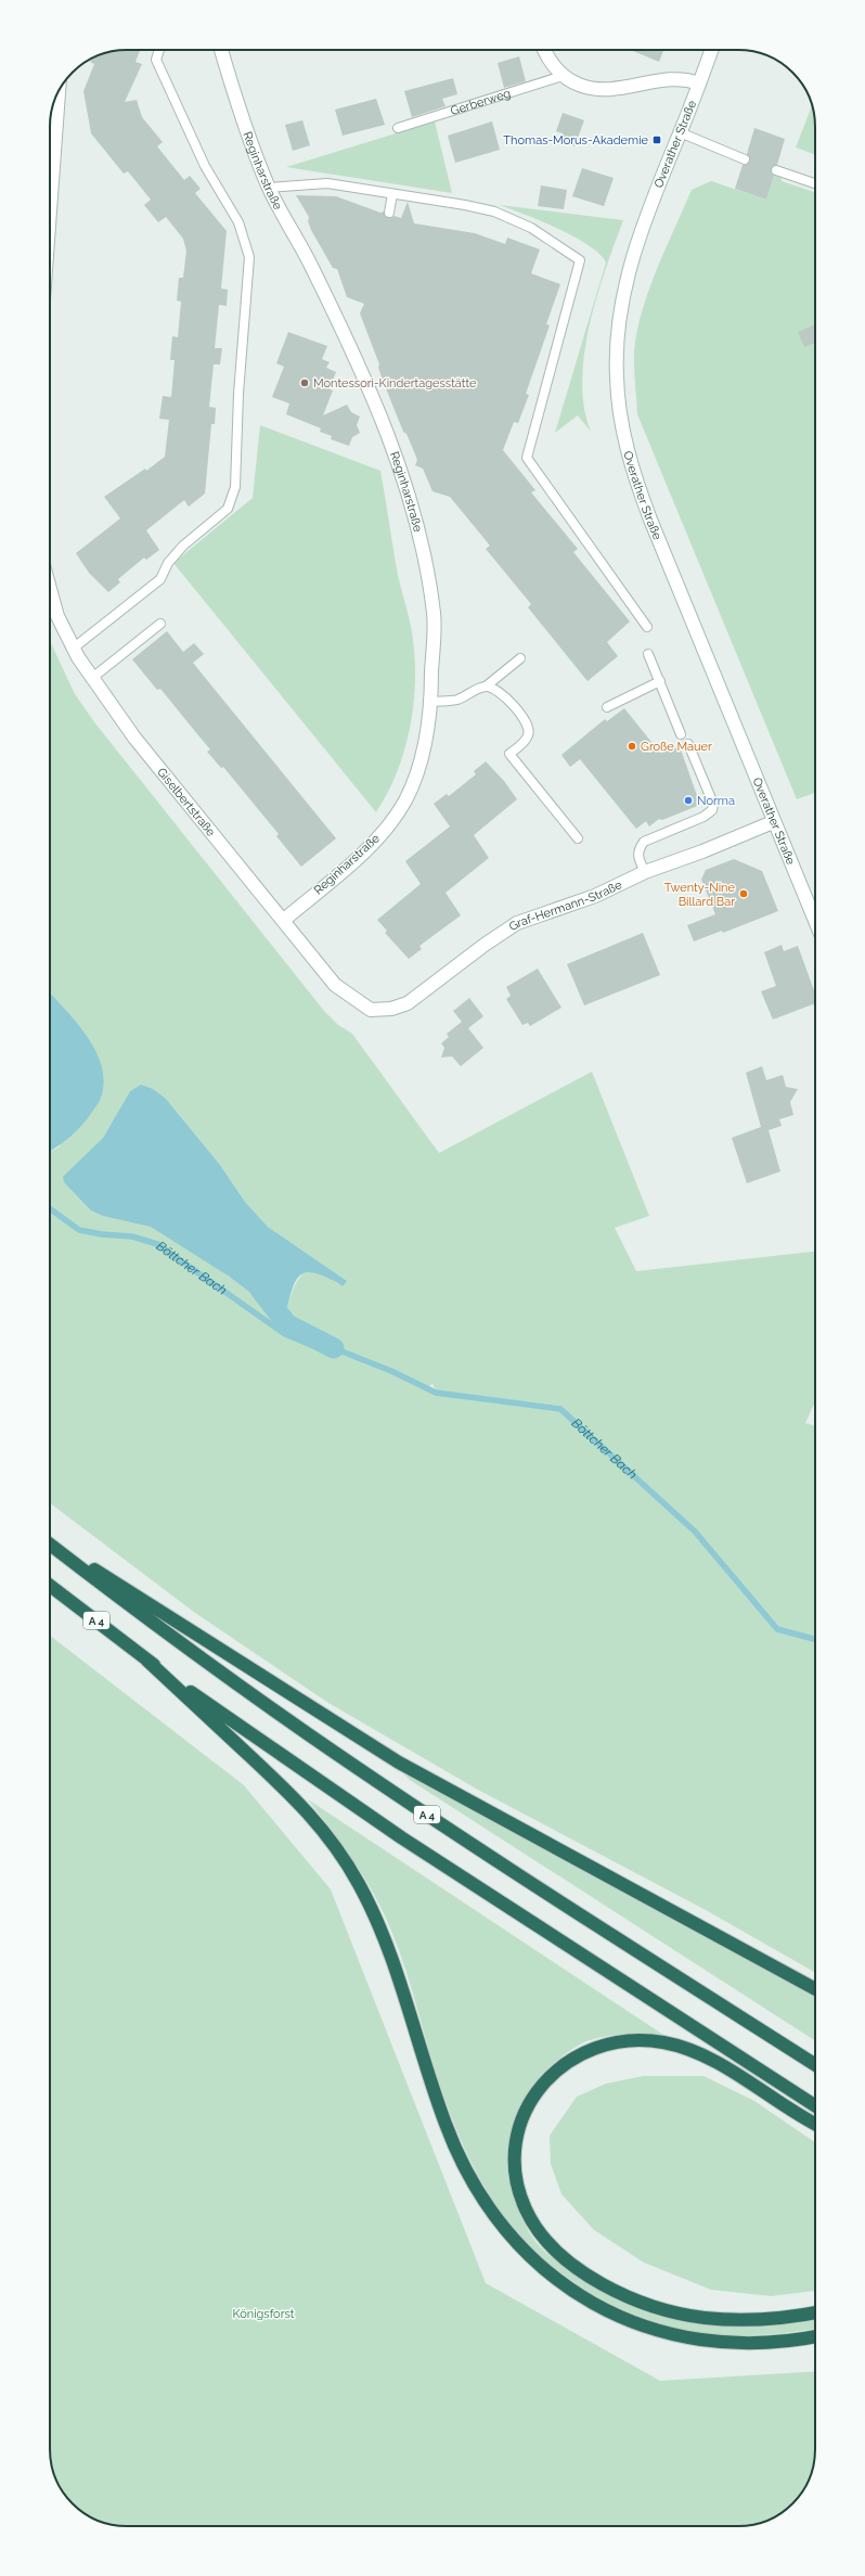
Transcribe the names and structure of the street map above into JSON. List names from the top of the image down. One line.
{"streets":{"highway":["A 4"],"street":["Overather Straße","Reginharstraße","Giselbertstraße","Graf-Hermann-Straße"],"lane":["Gerberweg"]},"crossings":[["Overather Straße","Graf-Hermann-Straße"],["Reginharstraße","Giselbertstraße"],["Giselbertstraße","Graf-Hermann-Straße"]],"water":["Böttcher Bach"],"parks":["Königsforst"],"places":{"transit":["Thomas-Morus-Akademie"],"other":["Montessori-Kindertagesstätte","Große Mauer","Norma","Twenty-Nine Billard Bar"]}}
